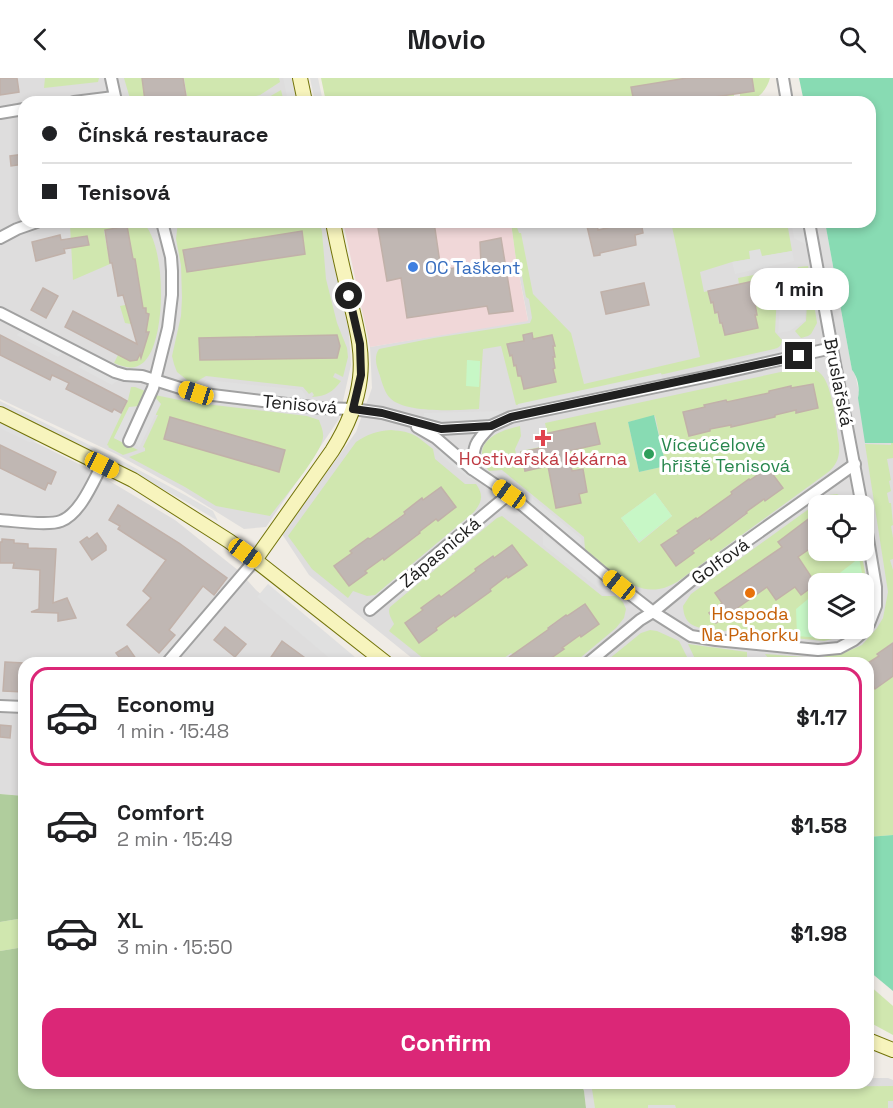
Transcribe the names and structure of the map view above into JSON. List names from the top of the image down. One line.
{"streets":{"street":["Bruslařská","Tenisová","Zápasnická","Golfová"]},"crossings":[["Bruslařská","Tenisová"],["Bruslařská","Golfová"]],"places":{"other":["OC Taškent","Víceúčelové hřiště Tenisová","Hospoda Na Pahorku"],"health":["Hostivařská lékárna"]},"page":{"header":"Movio","banner":["Čínská restaurace","Tenisová"],"bubble":"1 min","list":[{"name":"Economy","note":"1 min · 15:48","value":"$1.17"},{"name":"Comfort","note":"2 min · 15:49","value":"$1.58"},{"name":"XL","note":"3 min · 15:50","value":"$1.98"}],"buttons":"Confirm"}}
